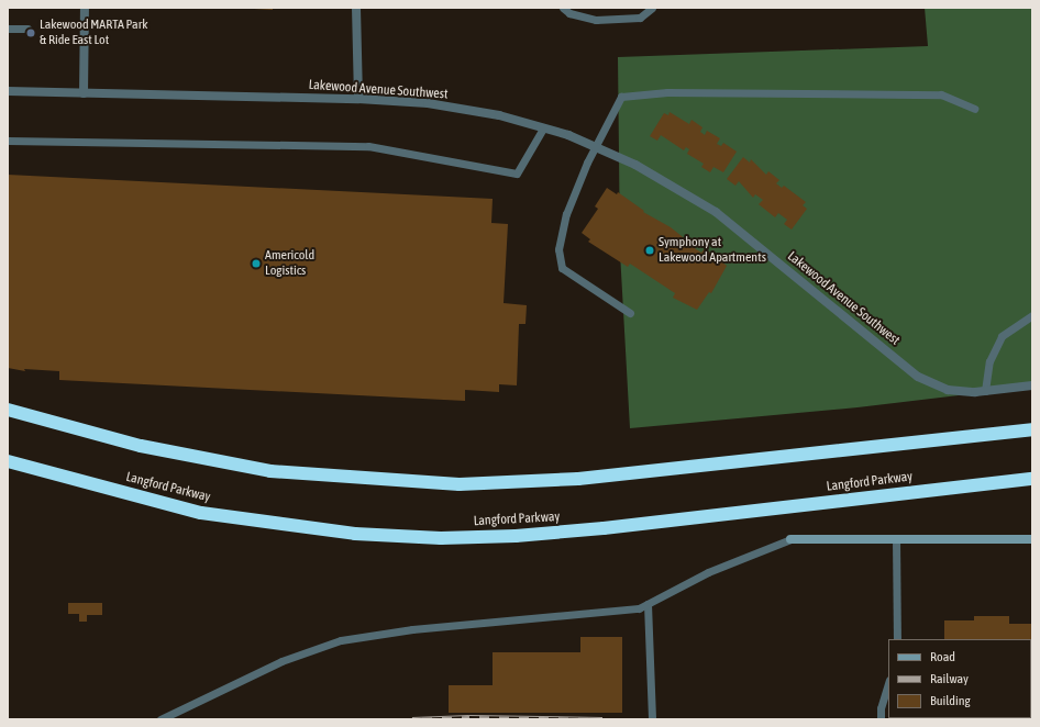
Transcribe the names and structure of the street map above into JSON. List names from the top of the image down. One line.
{"streets":{"highway":["Langford Parkway"],"street":["Lakewood Avenue Southwest"]},"places":["Lakewood MARTA Park & Ride East Lot","Symphony at Lakewood Apartments","Americold Logistics"],"legend":["Road","Railway","Building"]}
